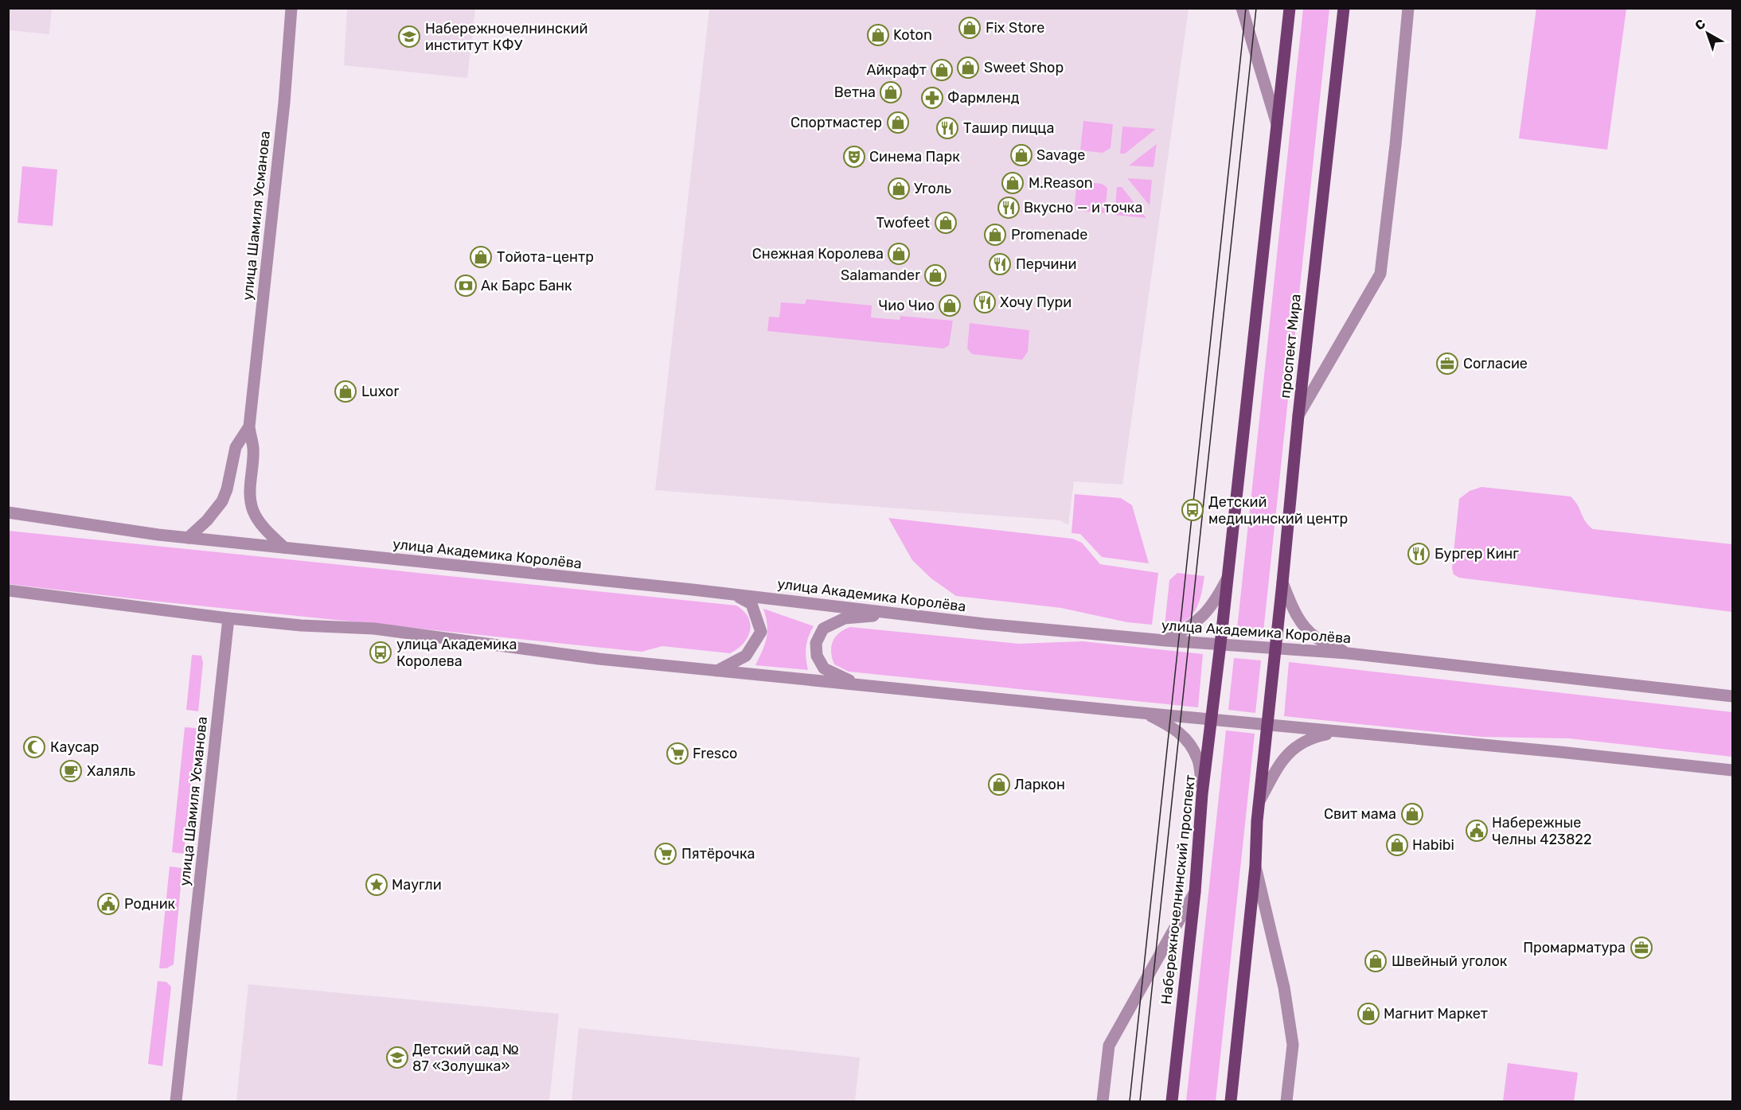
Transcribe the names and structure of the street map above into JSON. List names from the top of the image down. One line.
{"streets":{"main road":["проспект Мира","Набережночелнинский проспект"],"street":["улица Шамиля Усманова","улица Академика Королёва"]},"crossings":[["улица Шамиля Усманова","улица Академика Королёва"],["проспект Мира","улица Академика Королёва"],["улица Академика Королёва","Набережночелнинский проспект"]],"places":{"shop":["Fix Store","Koton","Sweet Shop","Айкрафт","Ветна","Спортмастер","Savage","M.Reason","Уголь","Twofeet","Promenade","Снежная Королева","Тойота-центр","Salamander","Чио Чио","Luxor","Ларкон","Свит мама","Habibi","Швейный уголок","Магнит Маркет"],"school or university":["Набережночелнинский институт КФУ","Детский сад № 87 «Золушка»"],"pharmacy":["Фармленд"],"restaurant":["Ташир пицца","Вкусно — и точка","Перчини","Хочу Пури","Бургер Кинг"],"theatre":["Синема Парк"],"bank":["Ак Барс Банк"],"office":["Согласие","Промарматура"],"bus stop":["Детский медицинский центр","улица Академика Королева"],"mosque":["Каусар"],"supermarket":["Fresco","Пятёрочка"],"cafe":["Халяль"],"public building":["Набережные Челны 423822","Родник"],"place":["Маугли"]},"north":"top left"}
